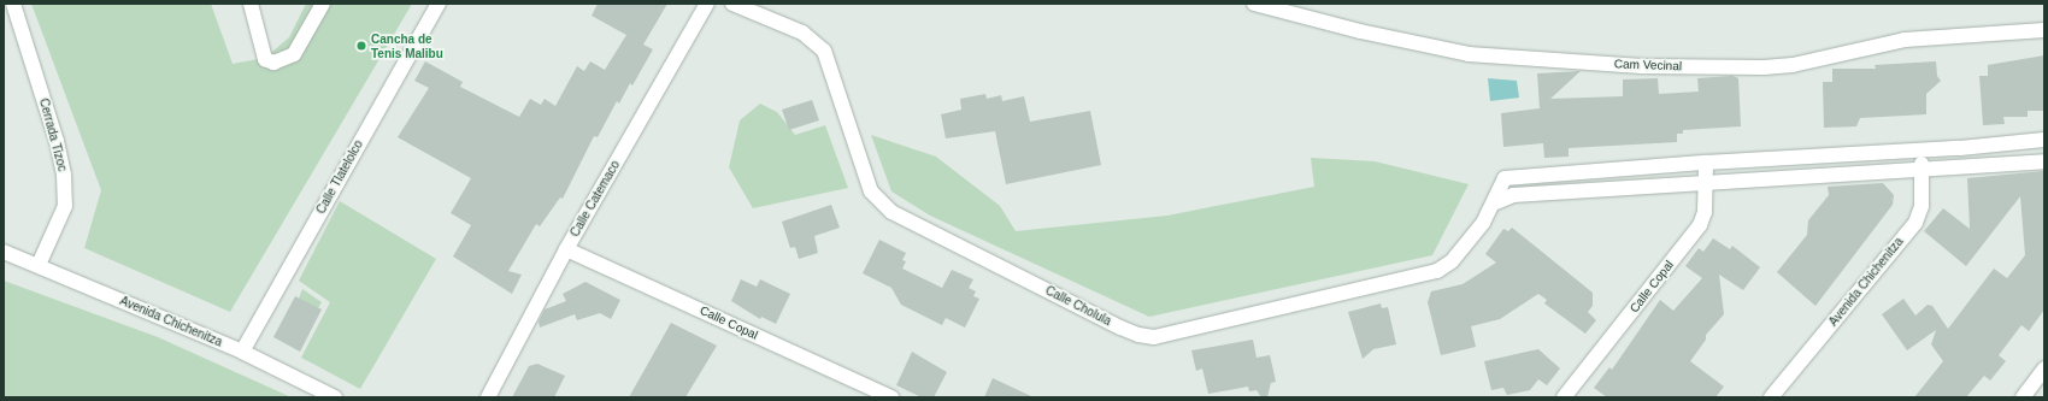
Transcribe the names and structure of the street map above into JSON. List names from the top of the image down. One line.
{"streets":{"street":["Cam Vecinal","Cerrada Tizoc","Calle Tlatelolco","Calle Catemaco","Avenida Chichenitza","Calle Copal","Calle Cholula"]},"crossings":[["Cerrada Tizoc","Avenida Chichenitza"],["Calle Tlatelolco","Avenida Chichenitza"],["Calle Catemaco","Calle Copal"],["Calle Copal","Calle Cholula"]],"places":["Cancha de Tenis Malibu"]}
